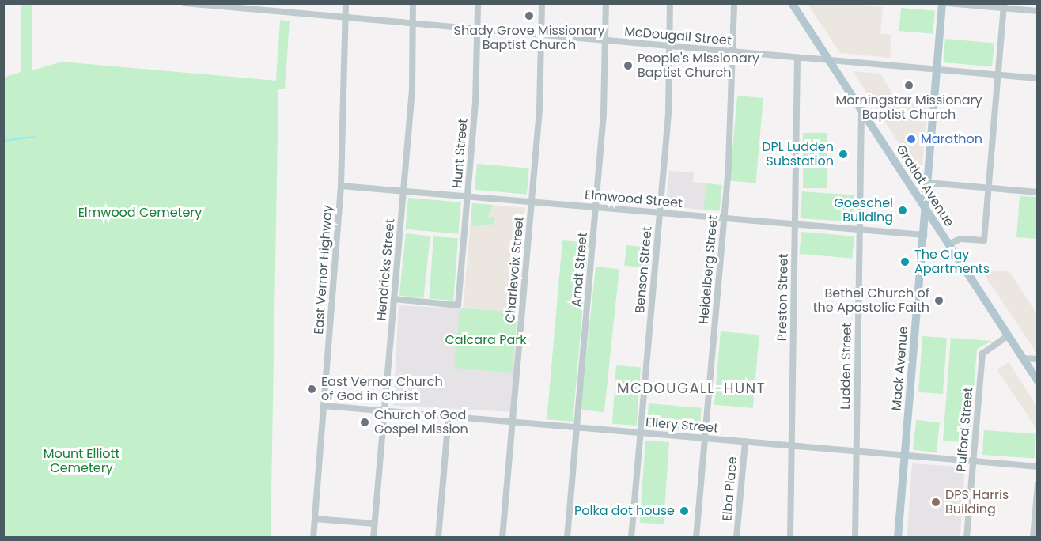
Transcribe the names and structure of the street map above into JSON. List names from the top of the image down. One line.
{"streets":{"main road":["Gratiot Avenue","Mack Avenue"],"street":["McDougall Street","Hunt Street","Elmwood Street","East Vernor Highway","Hendricks Street","Charlevoix Street","Arndt Street","Benson Street","Heidelberg Street","Preston Street","Ludden Street","Ellery Street","Pulford Street","Elba Place"]},"crossings":[["McDougall Street","Hunt Street"],["McDougall Street","Gratiot Avenue"],["McDougall Street","East Vernor Highway"],["McDougall Street","Hendricks Street"],["McDougall Street","Charlevoix Street"],["McDougall Street","Arndt Street"],["McDougall Street","Benson Street"],["McDougall Street","Heidelberg Street"],["McDougall Street","Preston Street"],["McDougall Street","Mack Avenue"],["Hunt Street","Elmwood Street"],["Hunt Street","Hendricks Street"],["Gratiot Avenue","Ludden Street"],["Gratiot Avenue","Mack Avenue"],["Gratiot Avenue","Pulford Street"],["Elmwood Street","East Vernor Highway"],["Elmwood Street","Hendricks Street"],["Elmwood Street","Charlevoix Street"],["Elmwood Street","Arndt Street"],["Elmwood Street","Benson Street"],["Elmwood Street","Heidelberg Street"],["Elmwood Street","Preston Street"],["Elmwood Street","Ludden Street"],["Elmwood Street","Mack Avenue"],["East Vernor Highway","Ellery Street"],["Hendricks Street","Ellery Street"],["Charlevoix Street","Ellery Street"],["Arndt Street","Ellery Street"],["Benson Street","Ellery Street"],["Heidelberg Street","Ellery Street"],["Preston Street","Ellery Street"],["Ludden Street","Ellery Street"],["Mack Avenue","Ellery Street"],["Ellery Street","Pulford Street"],["Ellery Street","Elba Place"]],"districts":["MCDOUGALL-HUNT"],"parks":["Elmwood Cemetery","Calcara Park","Mount Elliott Cemetery"],"places":["Shady Grove Missionary Baptist Church","People's Missionary Baptist Church","Morningstar Missionary Baptist Church","Marathon","DPL Ludden Substation","Goeschel Building","The Clay Apartments","Bethel Church of the Apostolic Faith","East Vernor Church of God in Christ","Church of God Gospel Mission","DPS Harris Building","Polka dot house"]}
